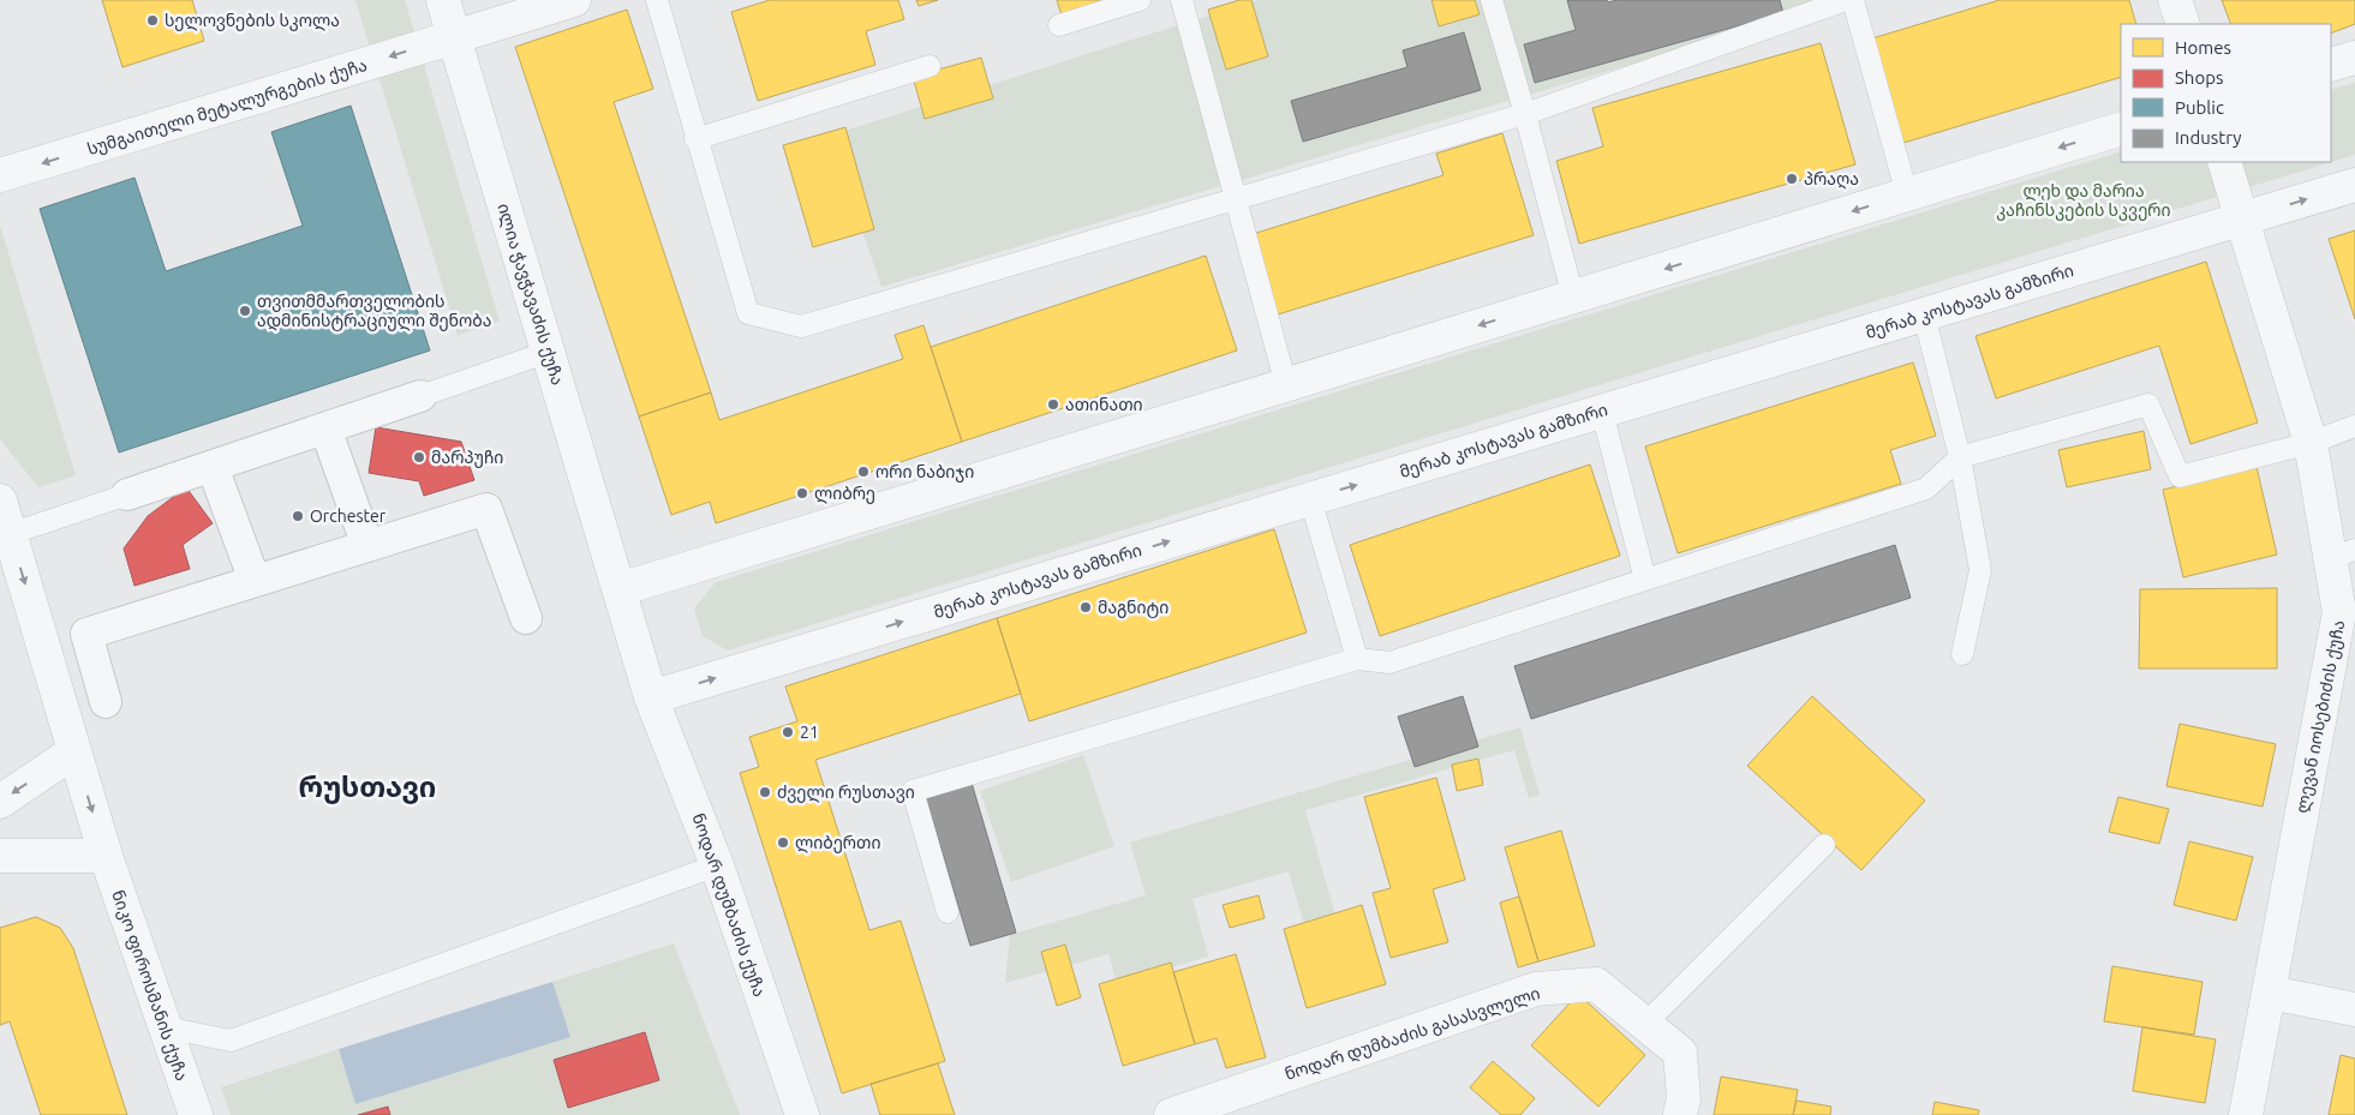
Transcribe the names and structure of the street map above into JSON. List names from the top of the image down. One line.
{"streets":{"street":["სუმგაითელი მეტალურგების ქუჩა","ილია ჭავჭავაძის ქუჩა","მერაბ კოსტავას გამზირი","ლევან იოსებიძის ქუჩა","ნოდარ დუმბაძის ქუჩა","ნიკო ფიროსმანის ქუჩა","ნოდარ დუმბაძის გასასვლელი"]},"crossings":[["სუმგაითელი მეტალურგების ქუჩა","ილია ჭავჭავაძის ქუჩა"],["ილია ჭავჭავაძის ქუჩა","მერაბ კოსტავას გამზირი"],["ილია ჭავჭავაძის ქუჩა","ნოდარ დუმბაძის ქუჩა"],["მერაბ კოსტავას გამზირი","ლევან იოსებიძის ქუჩა"],["მერაბ კოსტავას გამზირი","ნოდარ დუმბაძის ქუჩა"]],"one_way":["სუმგაითელი მეტალურგების ქუჩა"],"districts":["რუსთავი"],"parks":["ლეხ და მარია კაჩინსკების სკვერი"],"places":["სელოვნების სკოლა","პრაღა","თვითმმართველობის ადმინისტრაციული შენობა","ათინათი","მარპუჩი","ორი ნაბიჯი","ლიბრე","Orchester","მაგნიტი","21","ძველი რუსთავი","ლიბერთი"],"legend":["Homes","Shops","Public","Industry"]}
